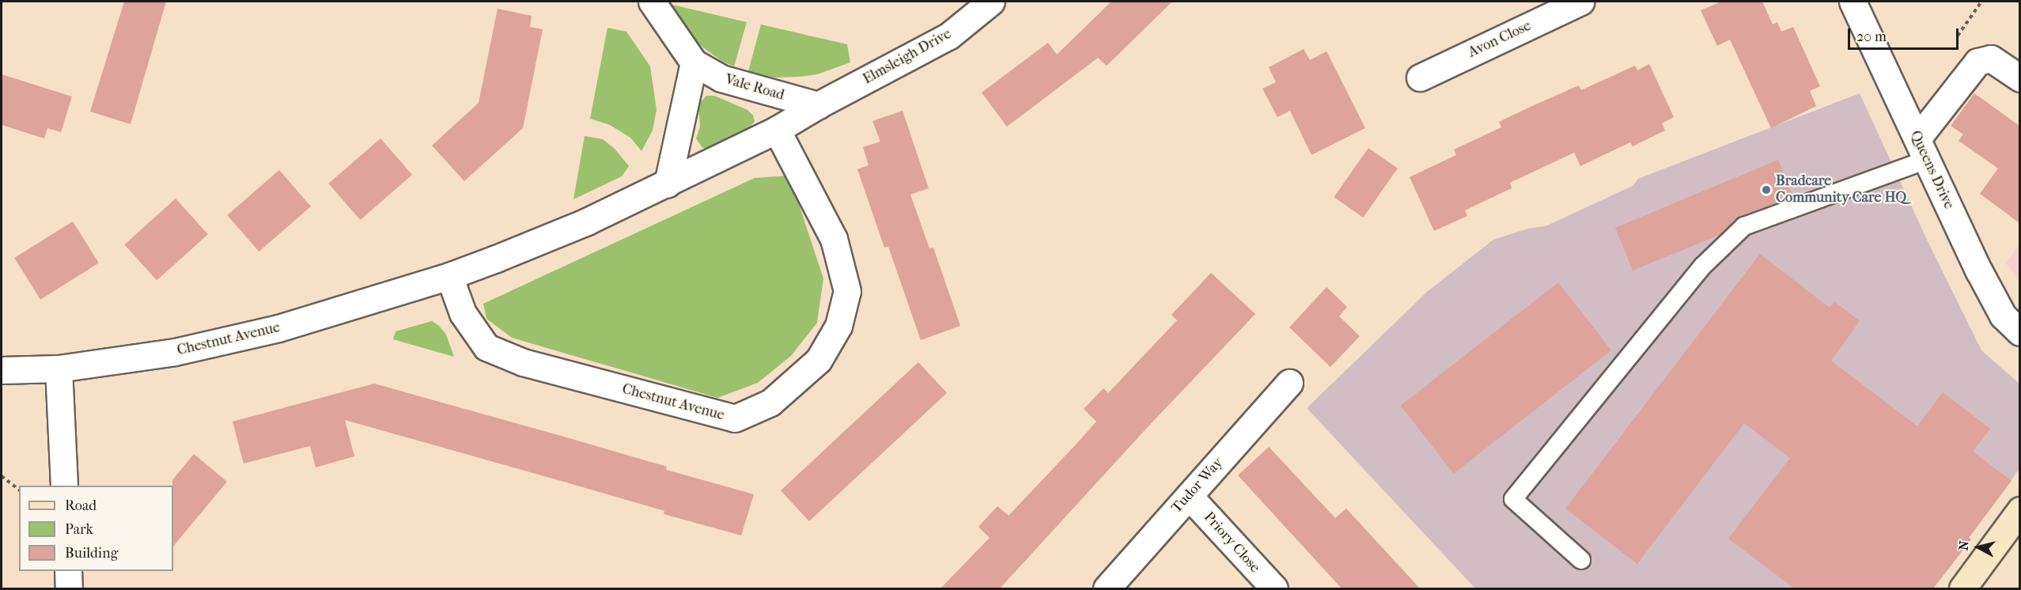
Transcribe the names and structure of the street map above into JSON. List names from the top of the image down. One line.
{"streets":{"street":["Avon Close","Elmsleigh Drive","Vale Road","Queens Drive","Chestnut Avenue","Tudor Way","Priory Close"]},"crossings":[["Elmsleigh Drive","Vale Road"],["Elmsleigh Drive","Chestnut Avenue"],["Vale Road","Chestnut Avenue"],["Tudor Way","Priory Close"]],"places":["Bradcare Community Care HQ"],"legend":["Road","Park","Building"],"scale_bar":"20 m","north":"left"}
